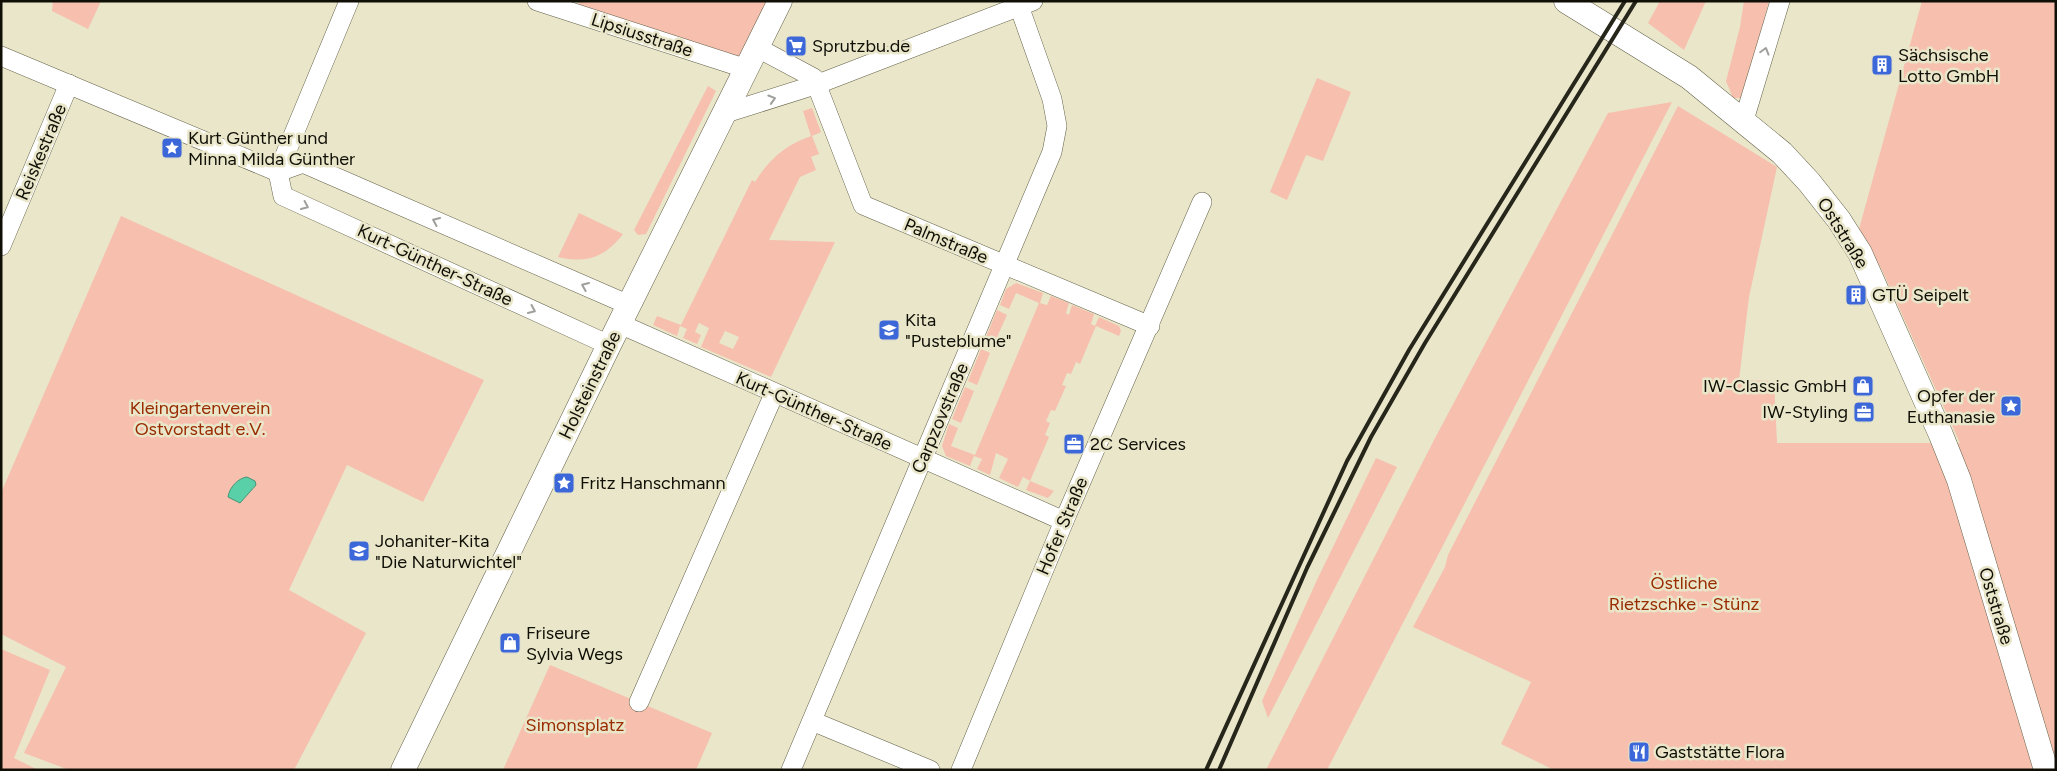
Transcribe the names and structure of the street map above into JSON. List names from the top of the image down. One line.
{"streets":{"street":["Lipsiusstraße","Reiskestraße","Oststraße","Palmstraße","Kurt-Günther-Straße","Holsteinstraße","Carpzovstraße","Hofer Straße"]},"crossings":[["Lipsiusstraße","Holsteinstraße"],["Palmstraße","Carpzovstraße"],["Palmstraße","Hofer Straße"],["Kurt-Günther-Straße","Holsteinstraße"],["Kurt-Günther-Straße","Carpzovstraße"],["Kurt-Günther-Straße","Hofer Straße"]],"parks":["Kleingartenverein Ostvorstadt e.V.","Östliche Rietzschke - Stünz","Simonsplatz"],"places":{"supermarket":["Sprutzbu.de"],"building":["Sächsische Lotto GmbH","GTÜ Seipelt"],"place":["Kurt Günther und Minna Milda Günther","Opfer der Euthanasie","Fritz Hanschmann"],"school or university":["Kita \"Pusteblume\"","Johaniter-Kita \"Die Naturwichtel\""],"shop":["IW-Classic GmbH","Friseure Sylvia Wegs"],"office":["IW-Styling","2C Services"],"restaurant":["Gaststätte Flora"]}}
